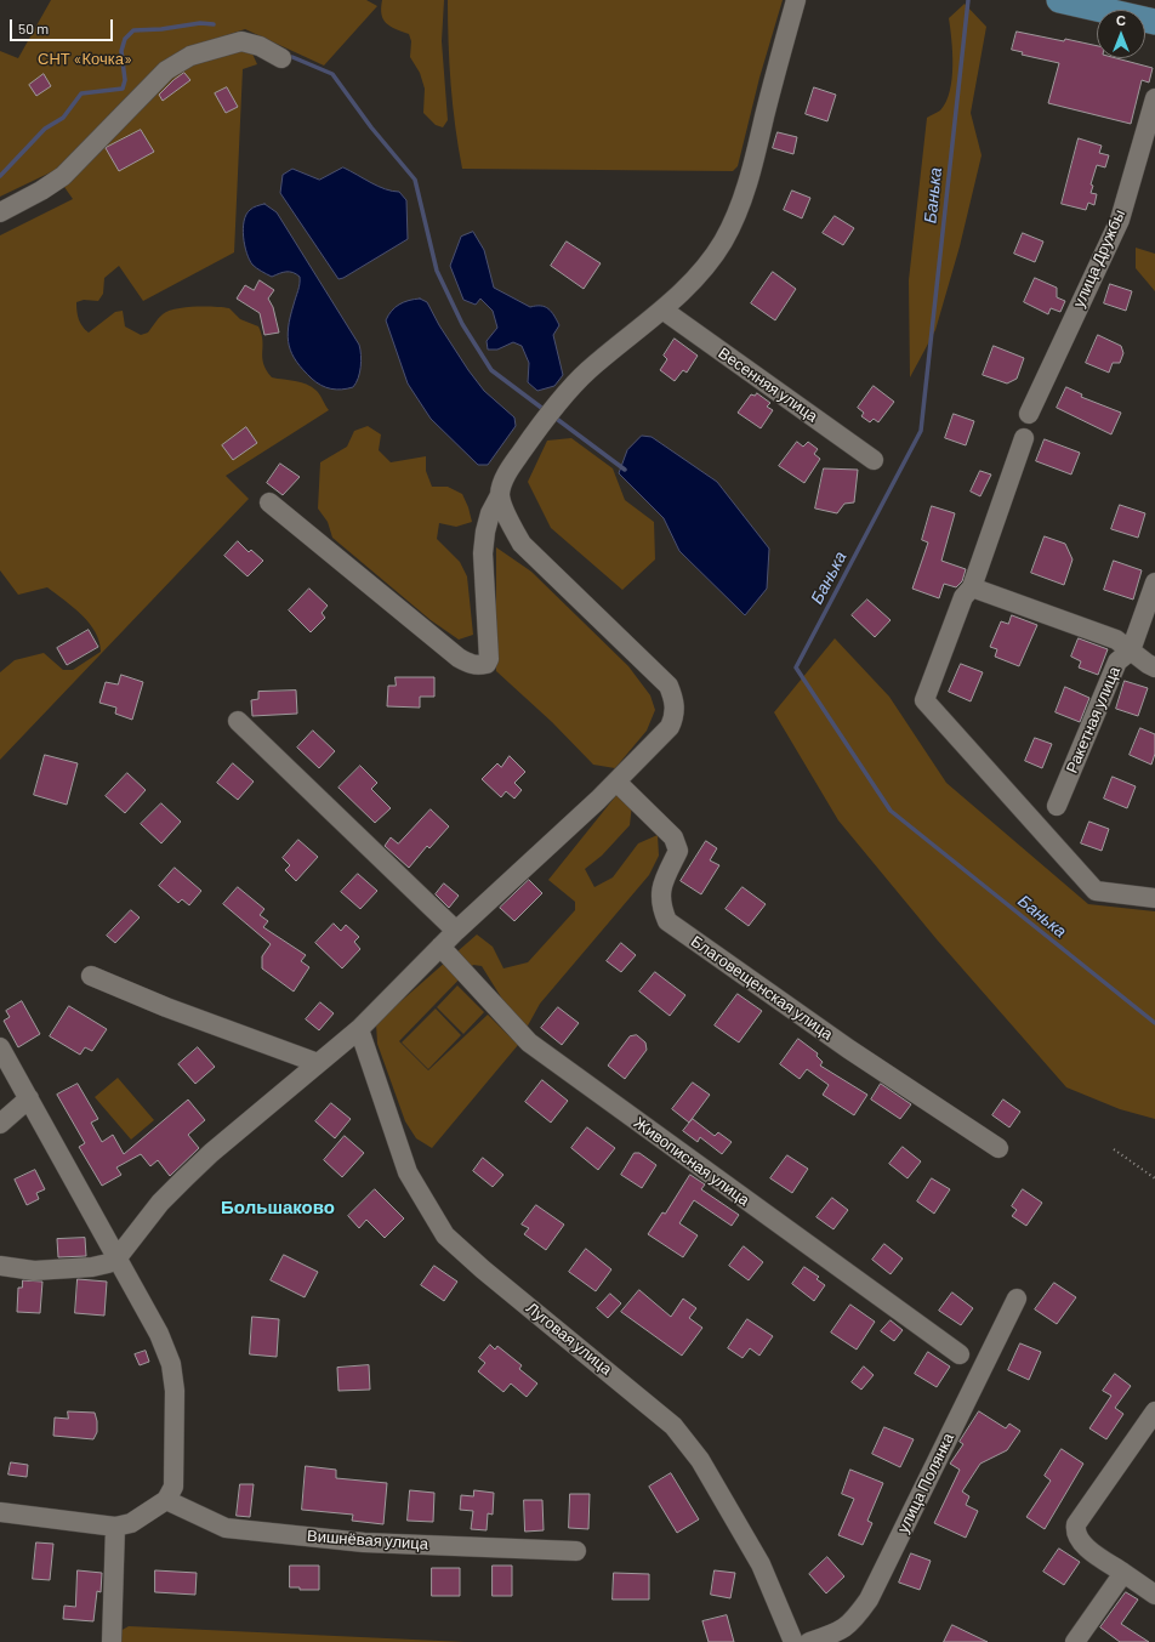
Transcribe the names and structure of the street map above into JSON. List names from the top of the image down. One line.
{"streets":{"street":["улица Дружбы","Весенняя улица","Ракетная улица","Благовещенская улица","Живописная улица","Луговая улица","улица Полянка","Вишнёвая улица"]},"districts":["Большаково"],"water":["Банька"],"parks":["СНТ «Кочка»"],"scale_bar":"50 m","north":"top"}
